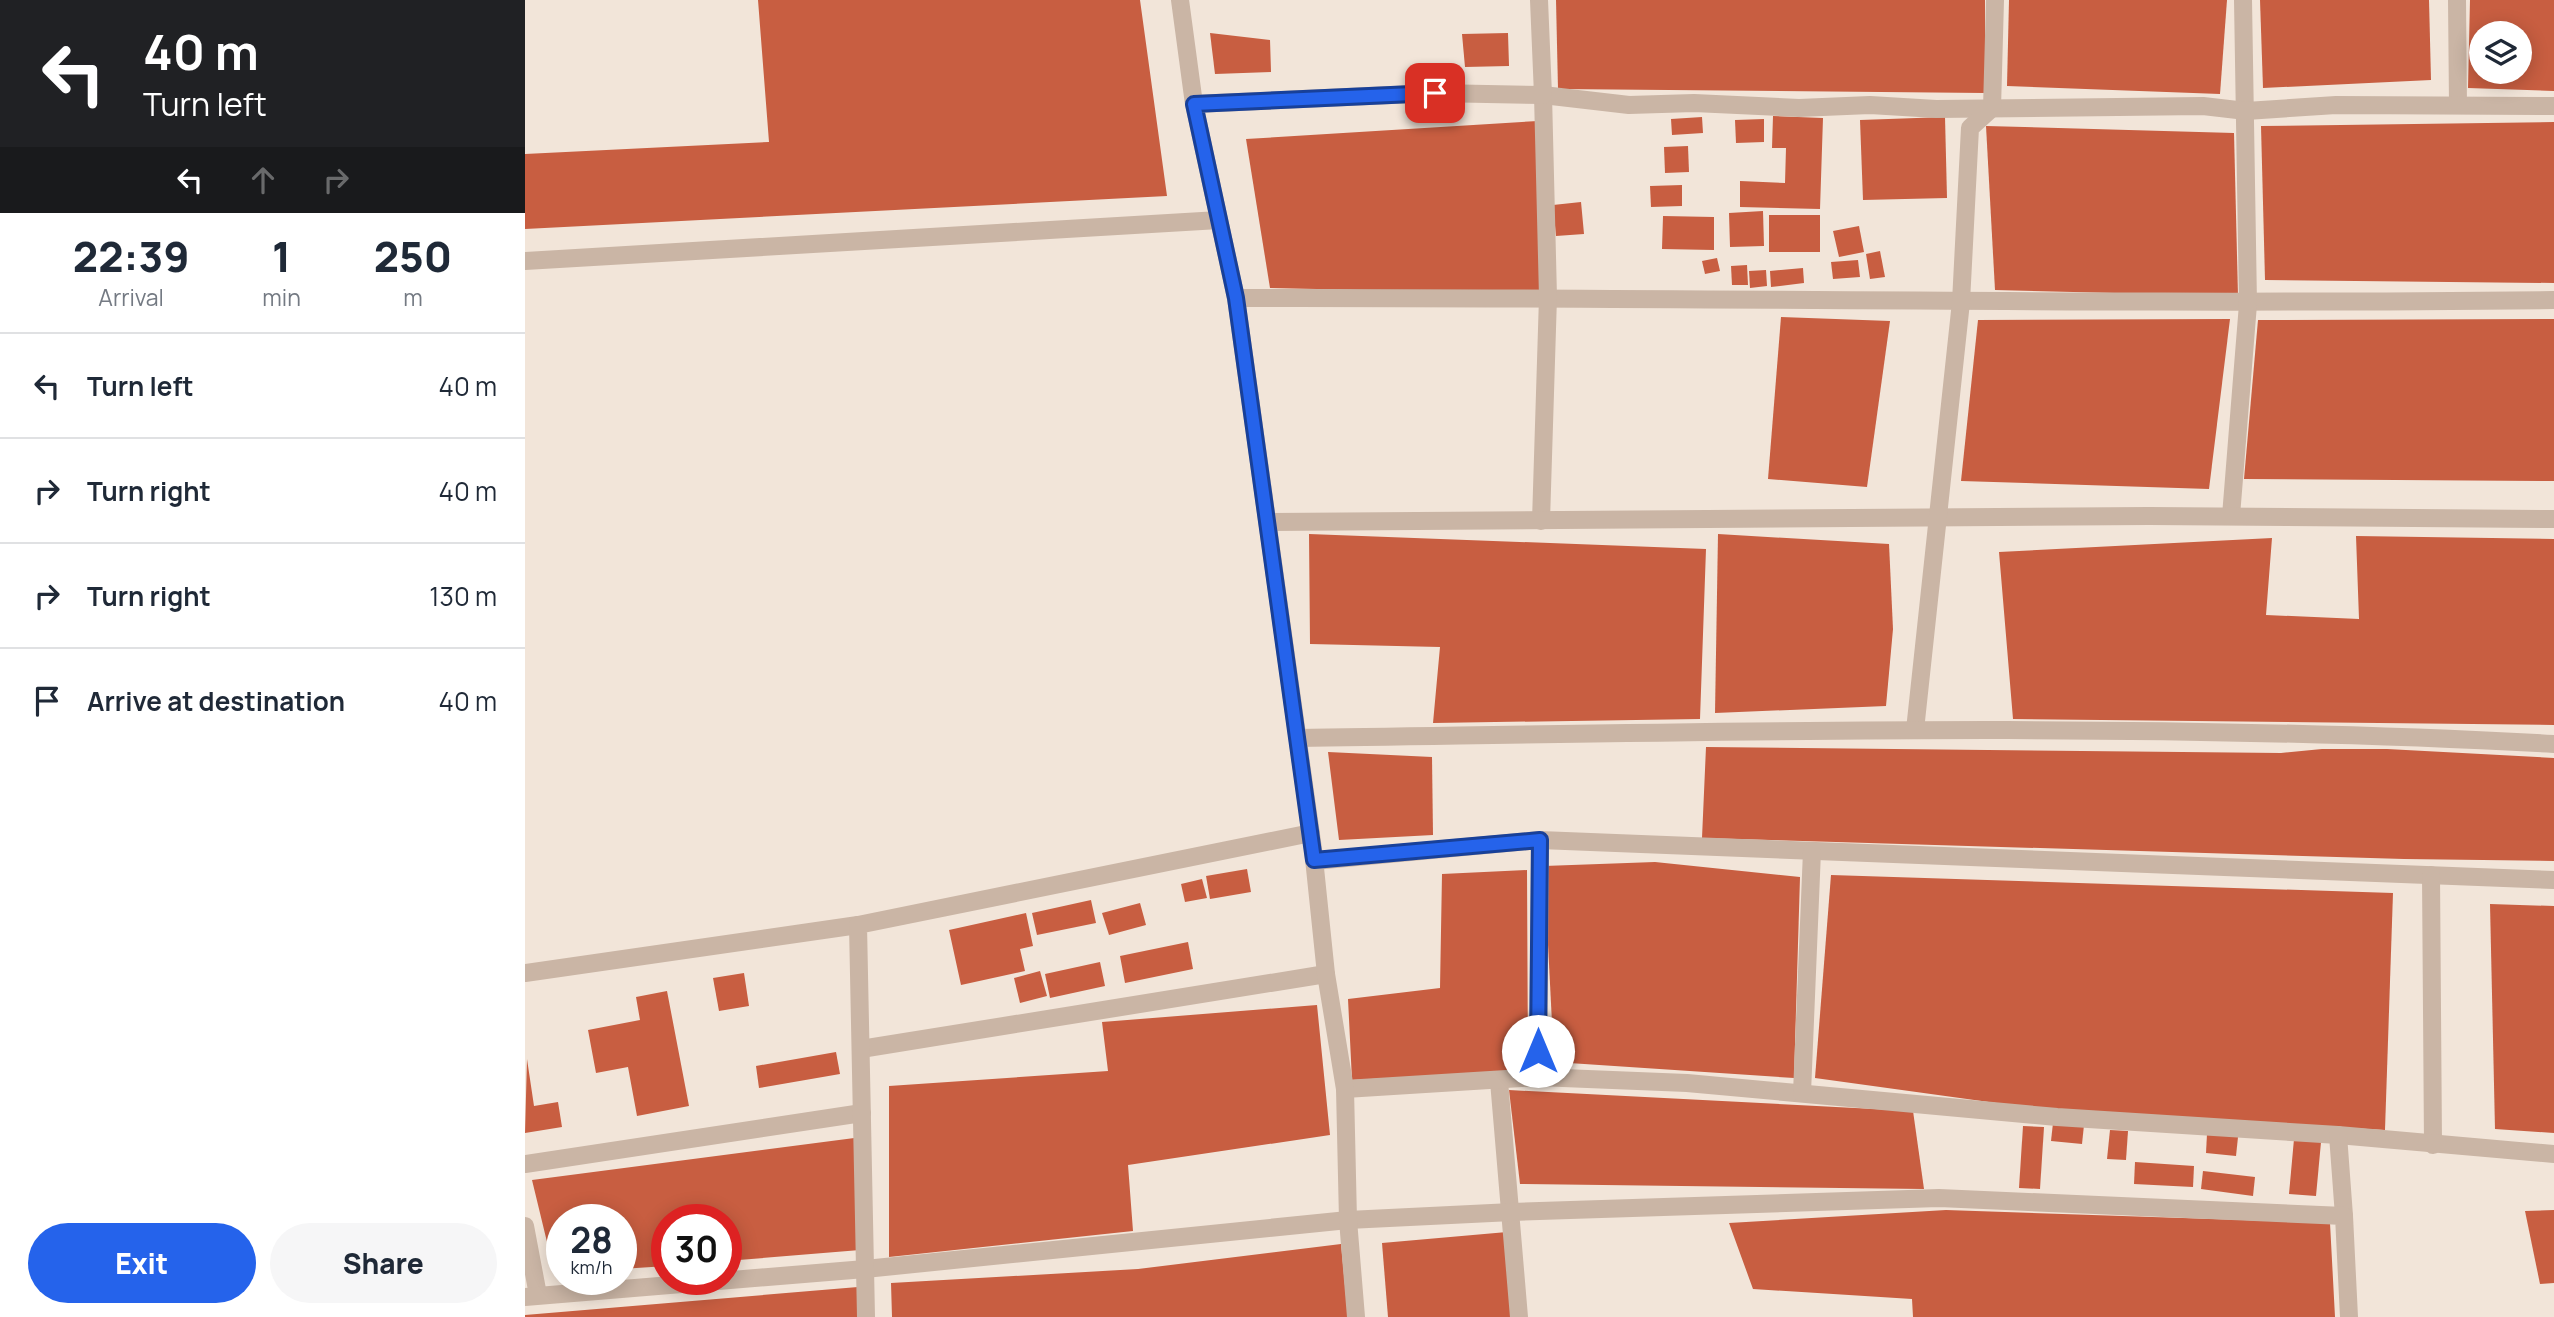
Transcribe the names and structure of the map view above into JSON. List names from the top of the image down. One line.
{"page":{"turn":["40 m","Turn left"],"eta":["22:39","Arrival","1","min","250","m"],"list":[{"name":"Turn left","value":"40 m"},{"name":"Turn right","value":"40 m"},{"name":"Turn right","value":"130 m"},{"name":"Arrive at destination","value":"40 m"}],"speed":"28 km/h","limit":"30","buttons":["Exit","Share"]}}
